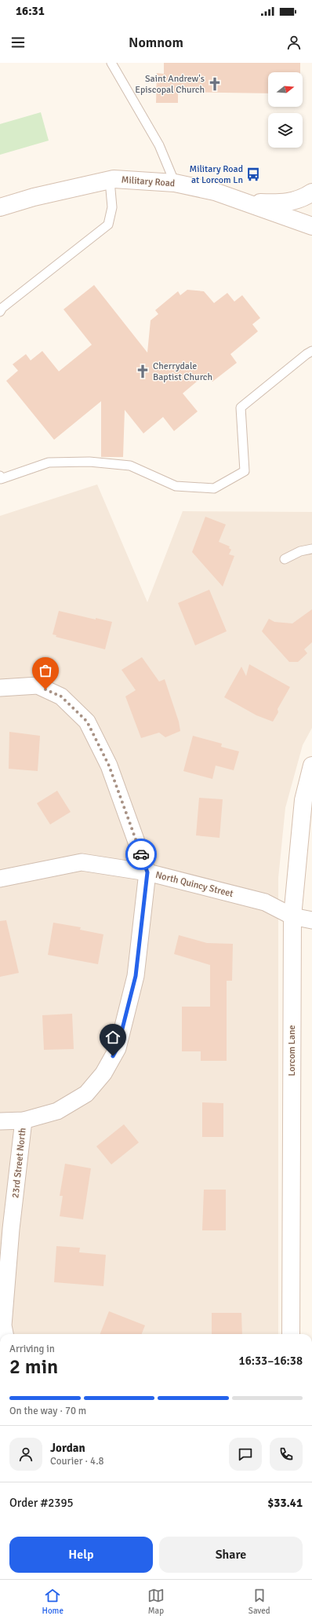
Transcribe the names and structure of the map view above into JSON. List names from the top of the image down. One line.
{"streets":{"street":["Military Road","North Quincy Street","Lorcom Lane","23rd Street North"]},"crossings":[["North Quincy Street","Lorcom Lane"],["North Quincy Street","23rd Street North"]],"places":{"church":["Saint Andrew's Episcopal Church","Cherrydale Baptist Church"],"bus stop":["Military Road at Lorcom Ln"]},"north":"right","page":{"status":"16:31","header":"Nomnom","heading":["2 min","Arriving in","16:33–16:38"],"panel":["Jordan","Courier · 4.8","Order #2395","$33.41"],"bar":"On the way · 70 m","buttons":["Help","Share"],"tabs":["Home","Map","Saved"]}}
